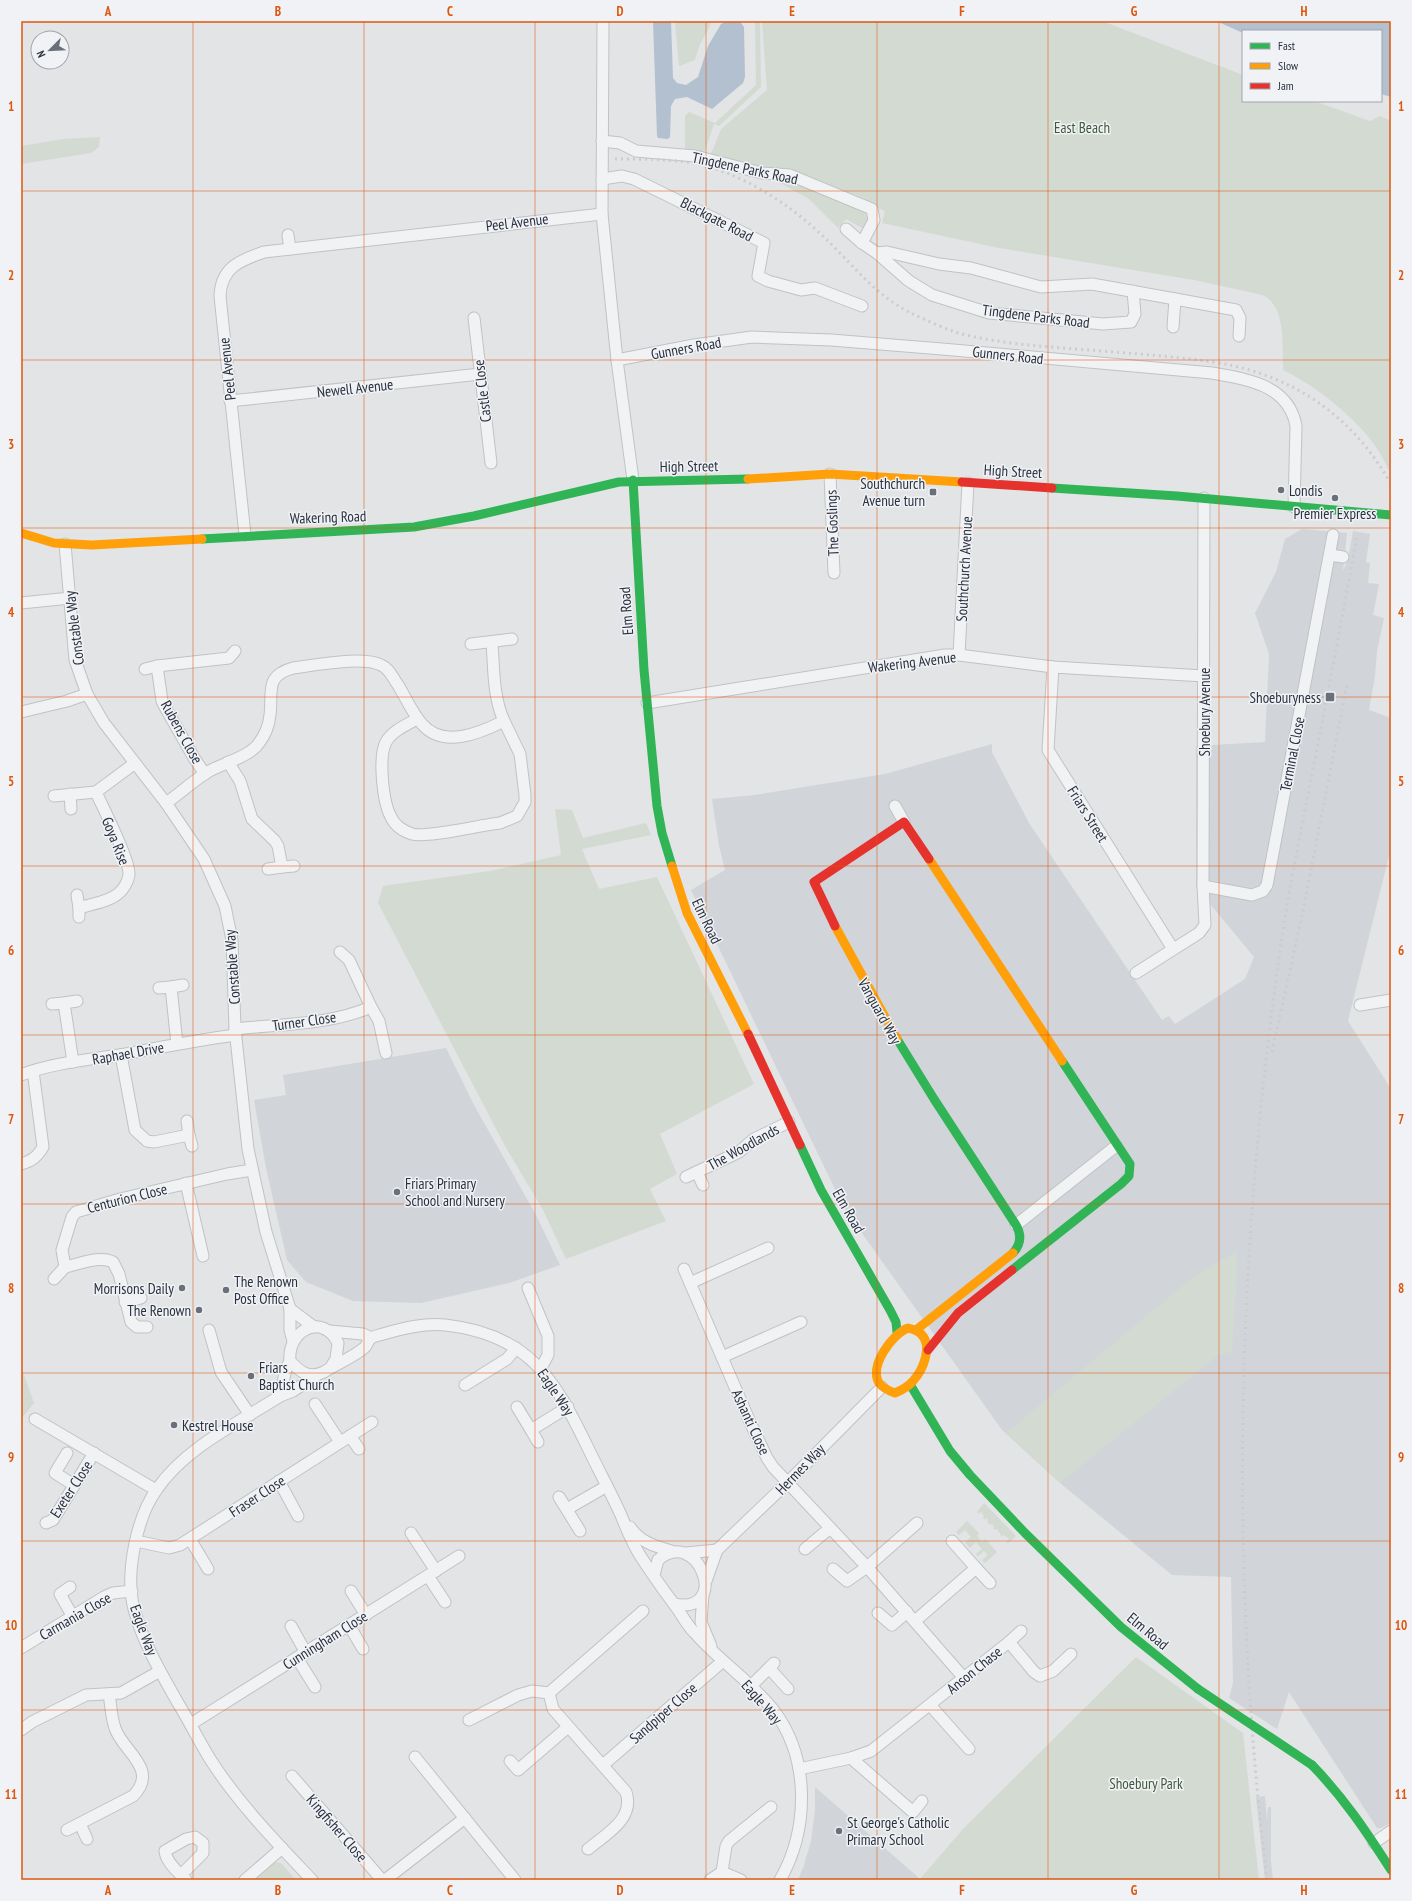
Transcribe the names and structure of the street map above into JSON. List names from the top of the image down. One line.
{"streets":{"street":["Tingdene Parks Road","Blackgate Road","Peel Avenue","Gunners Road","Newell Avenue","Castle Close","High Street","Wakering Road","The Goslings","Southchurch Avenue","Elm Road","Constable Way","Wakering Avenue","Shoebury Avenue","Rubens Close","Terminal Close","Friars Street","Goya Rise","Vanguard Way","Turner Close","Raphael Drive","The Woodlands","Centurion Close","Eagle Way","Ashanti Close","Hermes Way","Exeter Close","Fraser Close","Carmania Close","Cunningham Close","Anson Chase","Sandpiper Close","Kingfisher Close"]},"crossings":[["Peel Avenue","Newell Avenue"],["Peel Avenue","Wakering Road"],["Gunners Road","High Street"],["Newell Avenue","Castle Close"],["High Street","Wakering Road"],["High Street","The Goslings"],["High Street","Southchurch Avenue"],["High Street","Elm Road"],["High Street","Shoebury Avenue"],["Wakering Road","Elm Road"],["Wakering Road","Constable Way"],["Southchurch Avenue","Wakering Avenue"],["Elm Road","Wakering Avenue"],["Elm Road","The Woodlands"],["Elm Road","Hermes Way"],["Constable Way","Turner Close"],["Constable Way","Raphael Drive"],["Constable Way","Centurion Close"],["Constable Way","Eagle Way"],["Wakering Avenue","Shoebury Avenue"],["Wakering Avenue","Friars Street"],["Shoebury Avenue","Terminal Close"],["Shoebury Avenue","Friars Street"],["Turner Close","Raphael Drive"],["Eagle Way","Hermes Way"],["Eagle Way","Exeter Close"],["Eagle Way","Fraser Close"],["Eagle Way","Carmania Close"],["Eagle Way","Cunningham Close"],["Eagle Way","Anson Chase"],["Eagle Way","Sandpiper Close"],["Ashanti Close","Hermes Way"],["Ashanti Close","Anson Chase"]],"parks":["East Beach","Shoebury Park"],"places":{"other":["Londis","Premier Express","Friars Primary School and Nursery","Morrisons Daily","The Renown Post Office","The Renown","Friars Baptist Church","Kestrel House","St George's Catholic Primary School"],"transit":["Southchurch Avenue turn","Shoeburyness"]},"legend":["Fast","Slow","Jam"],"north":"bottom left","grid":{"columns":["A","B","C","D","E","F","G","H"],"rows":["1","2","3","4","5","6","7","8","9","10","11"]}}
